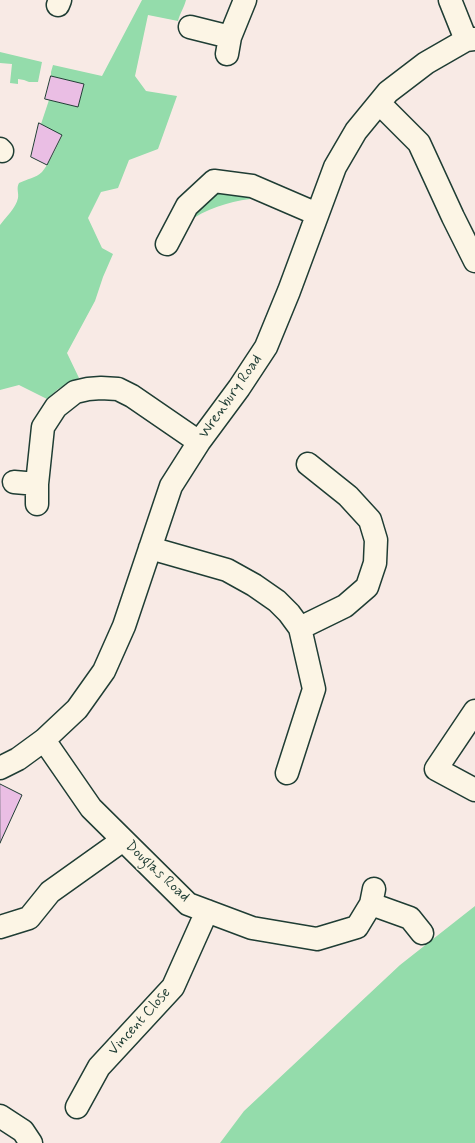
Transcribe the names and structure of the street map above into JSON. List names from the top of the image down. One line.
{"streets":{"street":["Wrenbury Road","Douglas Road","Vincent Close"]},"crossings":[["Wrenbury Road","Douglas Road"],["Douglas Road","Vincent Close"]]}
